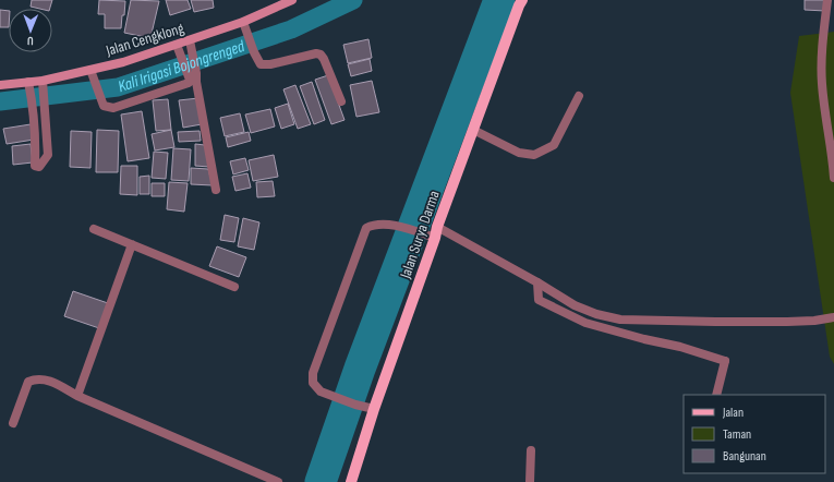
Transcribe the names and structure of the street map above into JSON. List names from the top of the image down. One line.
{"streets":{"main road":["Jalan Cengklong","Jalan Surya Darma"]},"water":["Kali Irigasi Bojongrenged"],"legend":["Jalan","Taman","Bangunan"],"north":"bottom"}
